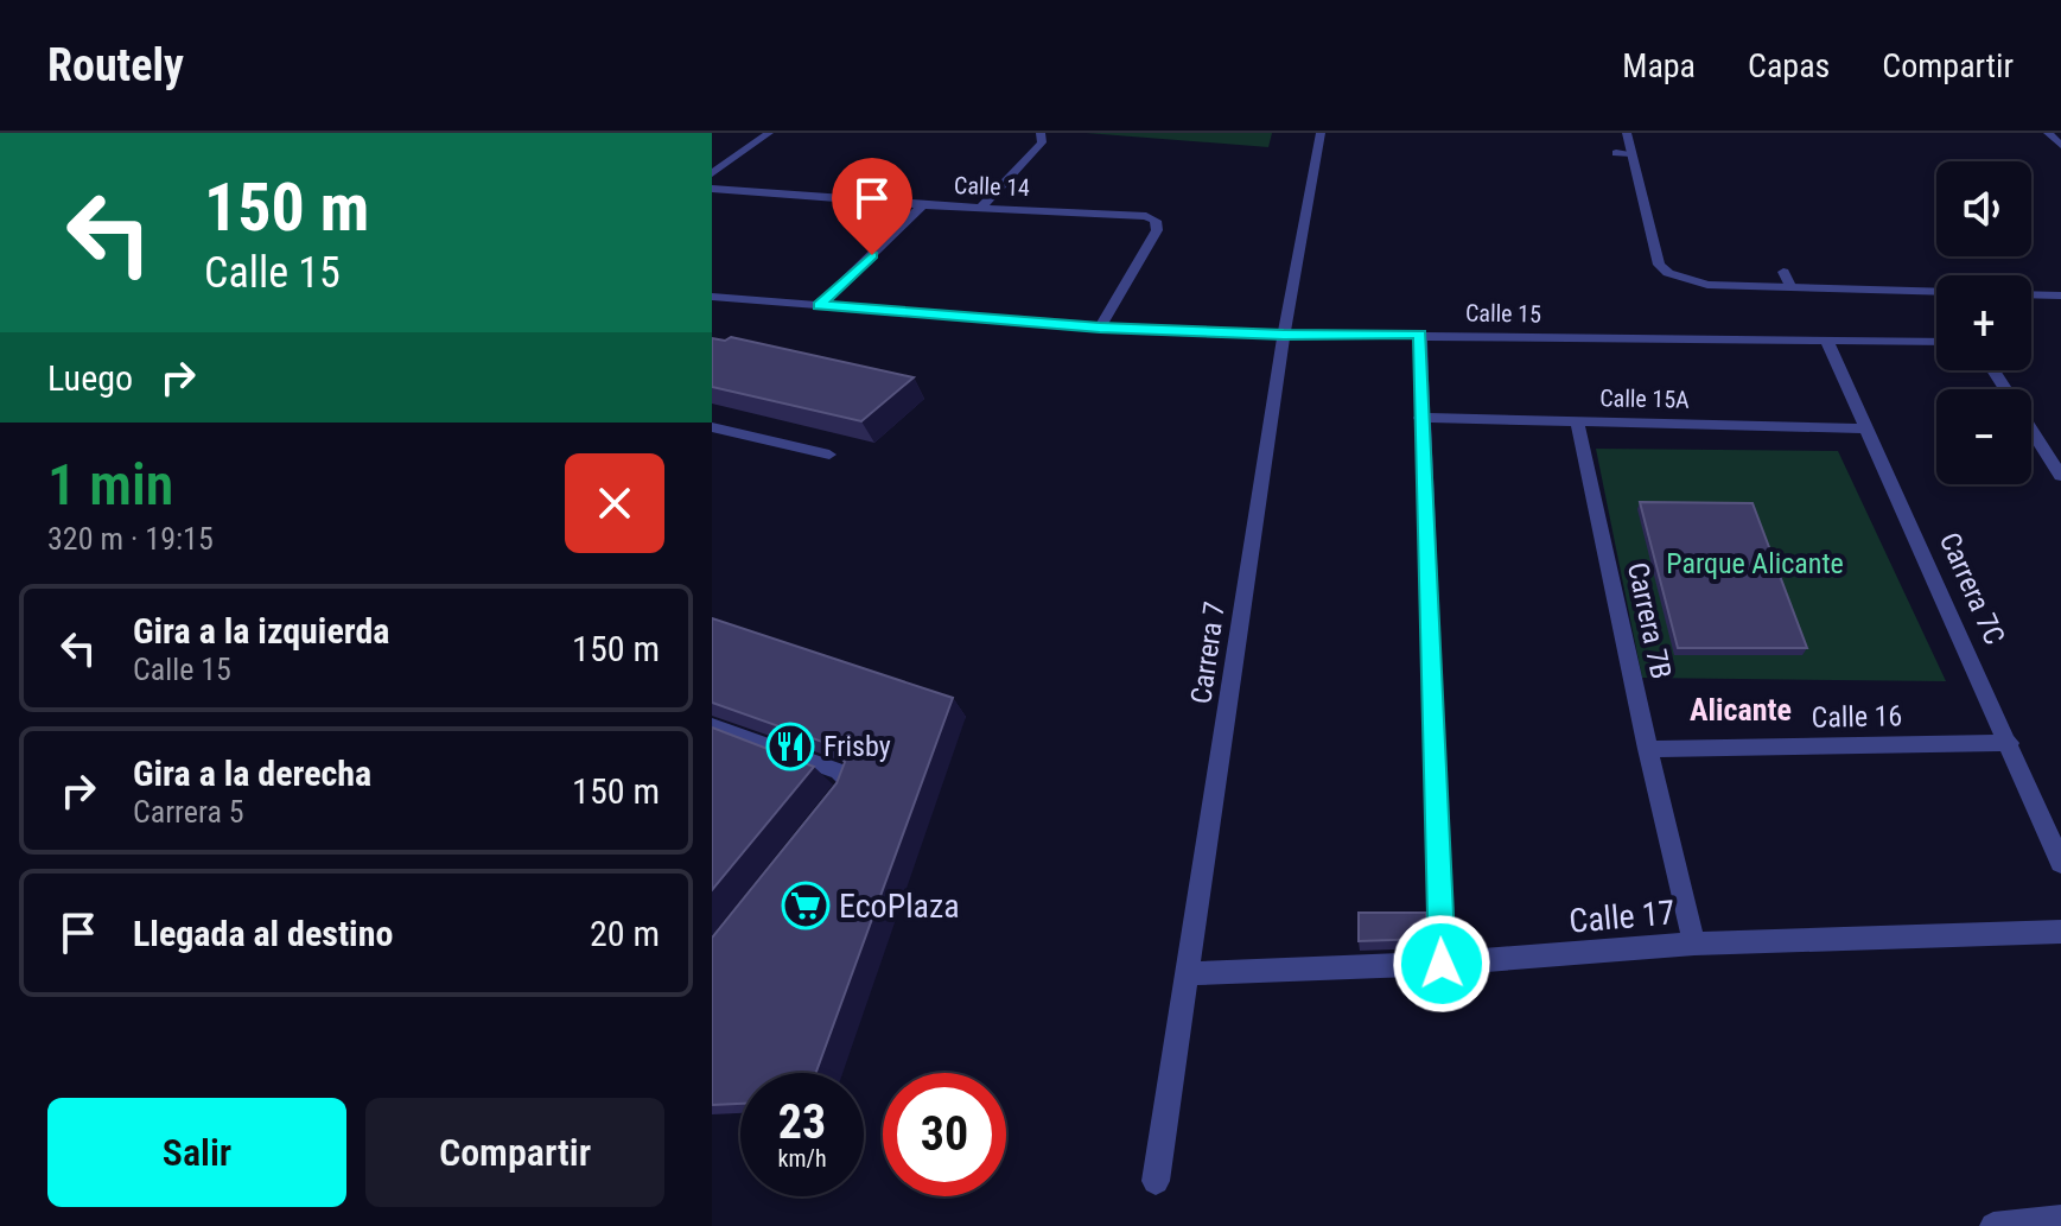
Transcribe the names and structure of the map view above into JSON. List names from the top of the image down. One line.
{"streets":{"street":["Calle 14","Calle 15","Calle 15A","Carrera 7C","Carrera 7B","Carrera 7","Calle 16","Calle 17"]},"crossings":[["Calle 14","Calle 15"],["Calle 15","Carrera 7C"],["Calle 15","Carrera 7"],["Calle 15A","Carrera 7C"],["Calle 15A","Carrera 7B"],["Carrera 7C","Calle 16"],["Carrera 7B","Calle 16"],["Carrera 7B","Calle 17"],["Carrera 7","Calle 17"]],"districts":["Alicante"],"parks":["Parque Alicante"],"places":{"restaurant":["Frisby"],"supermarket":["EcoPlaza"]},"page":{"header":"Routely","nav":["Mapa","Capas","Compartir"],"turn":["150 m","Calle 15"],"map_buttons":["+","−"],"then":"Luego","heading":["1 min","320 m · 19:15"],"list":[{"name":"Gira a la izquierda","note":"Calle 15","value":"150 m"},{"name":"Gira a la derecha","note":"Carrera 5","value":"150 m"},{"name":"Llegada al destino","value":"20 m"}],"speed":"23 km/h","limit":"30","buttons":["Salir","Compartir"]}}
